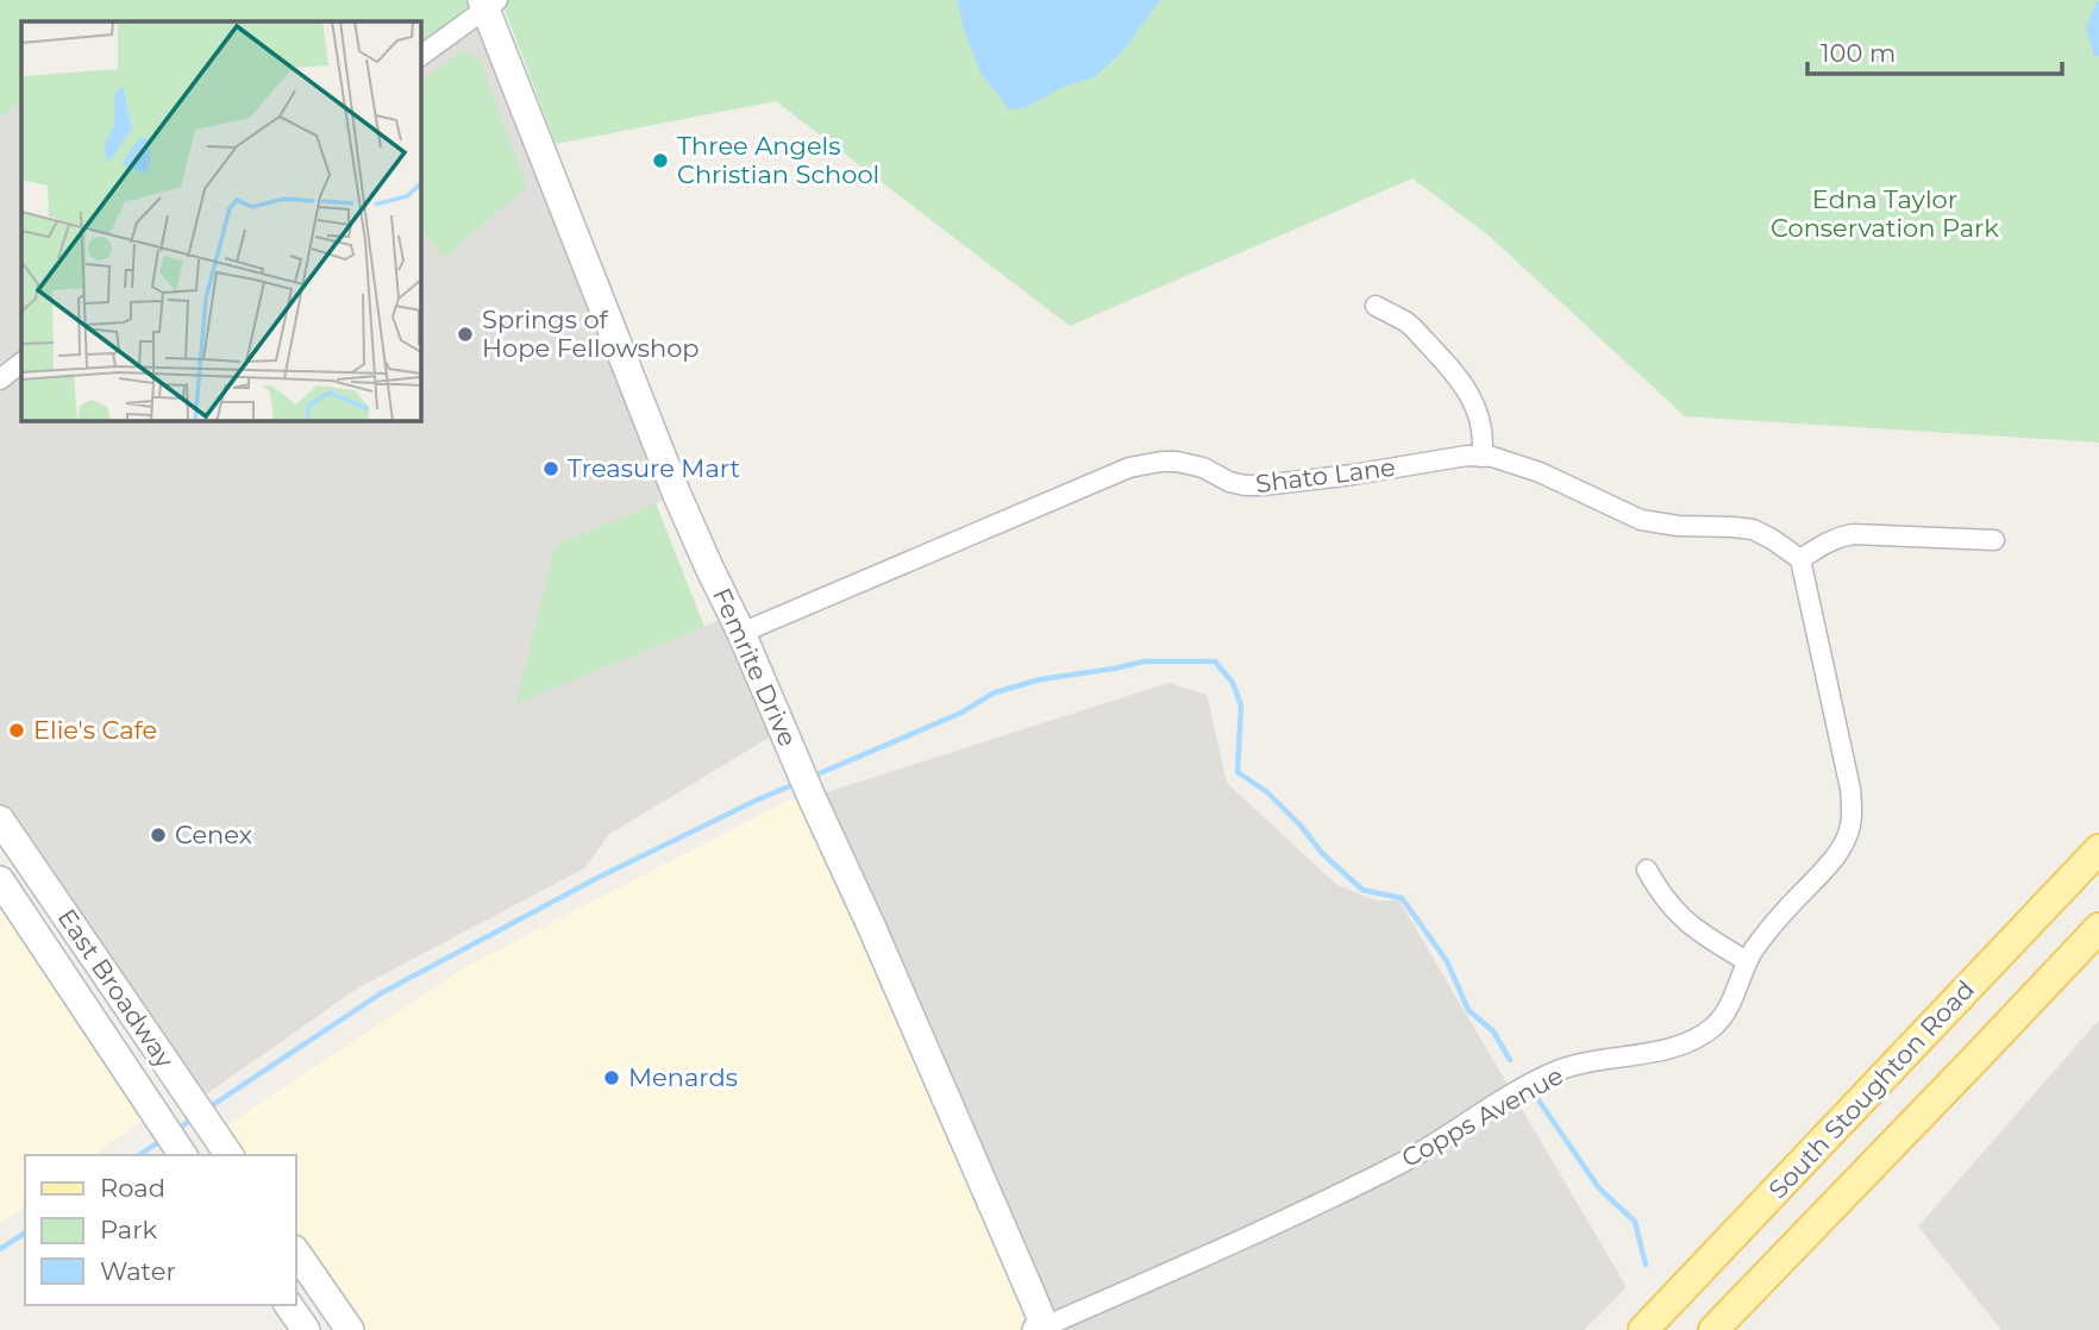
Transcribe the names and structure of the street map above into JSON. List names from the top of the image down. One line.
{"streets":{"main road":["South Stoughton Road"],"street":["Shato Lane","Femrite Drive","East Broadway","Copps Avenue"]},"crossings":[["Shato Lane","Femrite Drive"],["Shato Lane","Copps Avenue"],["Femrite Drive","Copps Avenue"]],"parks":["Edna Taylor Conservation Park"],"places":["Three Angels Christian School","Springs of Hope Fellowshop","Treasure Mart","Elie's Cafe","Cenex","Menards"],"legend":["Road","Park","Water"],"scale_bar":"100 m"}
